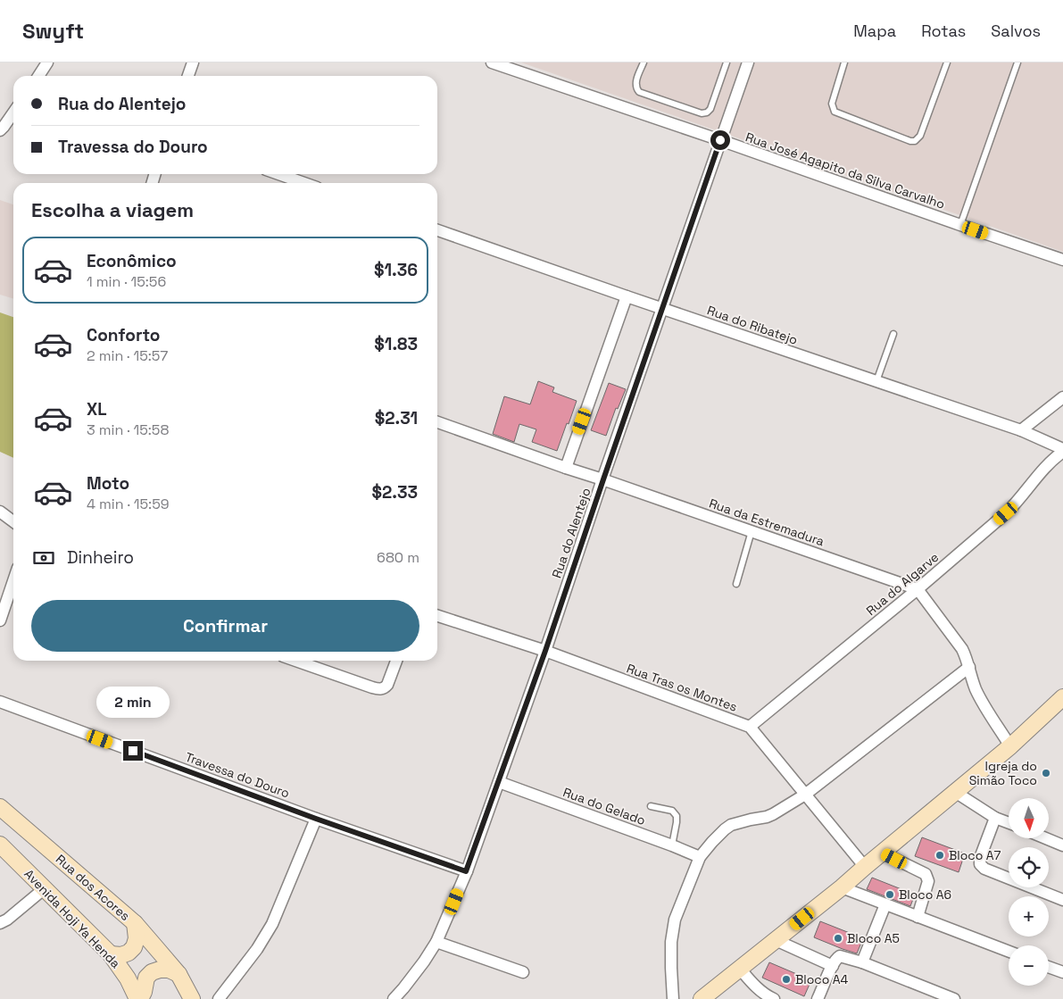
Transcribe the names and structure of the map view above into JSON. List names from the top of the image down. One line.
{"streets":{"main road":["Rua dos Acores","Avenida Hoji Ya Henda"],"street":["Rua José Agapito da Silva Carvalho","Rua do Ribatejo","Rua da Estremadura","Rua do Alentejo","Rua do Algarve","Rua Tras os Montes","Travessa do Douro","Rua do Gelado"]},"crossings":[["Rua José Agapito da Silva Carvalho","Rua do Alentejo"],["Rua do Ribatejo","Rua do Alentejo"],["Rua do Ribatejo","Rua do Algarve"],["Rua da Estremadura","Rua do Alentejo"],["Rua da Estremadura","Rua do Algarve"],["Rua do Alentejo","Rua Tras os Montes"],["Rua do Alentejo","Travessa do Douro"],["Rua do Alentejo","Rua do Gelado"],["Rua do Algarve","Rua Tras os Montes"]],"places":["Igreja do Simão Toco","Bloco A7","Bloco A6","Bloco A5","Bloco A4"],"north":"bottom","page":{"header":"Swyft","nav":["Mapa","Rotas","Salvos"],"banner":["Rua do Alentejo","Travessa do Douro"],"heading":"Escolha a viagem","list":[{"name":"Econômico","note":"1 min · 15:56","value":"$1.36"},{"name":"Conforto","note":"2 min · 15:57","value":"$1.83"},{"name":"XL","note":"3 min · 15:58","value":"$2.31"},{"name":"Moto","note":"4 min · 15:59","value":"$2.33"}],"pay":["Dinheiro","680 m"],"buttons":"Confirmar","bubble":"2 min","map_buttons":["+","−"]}}
